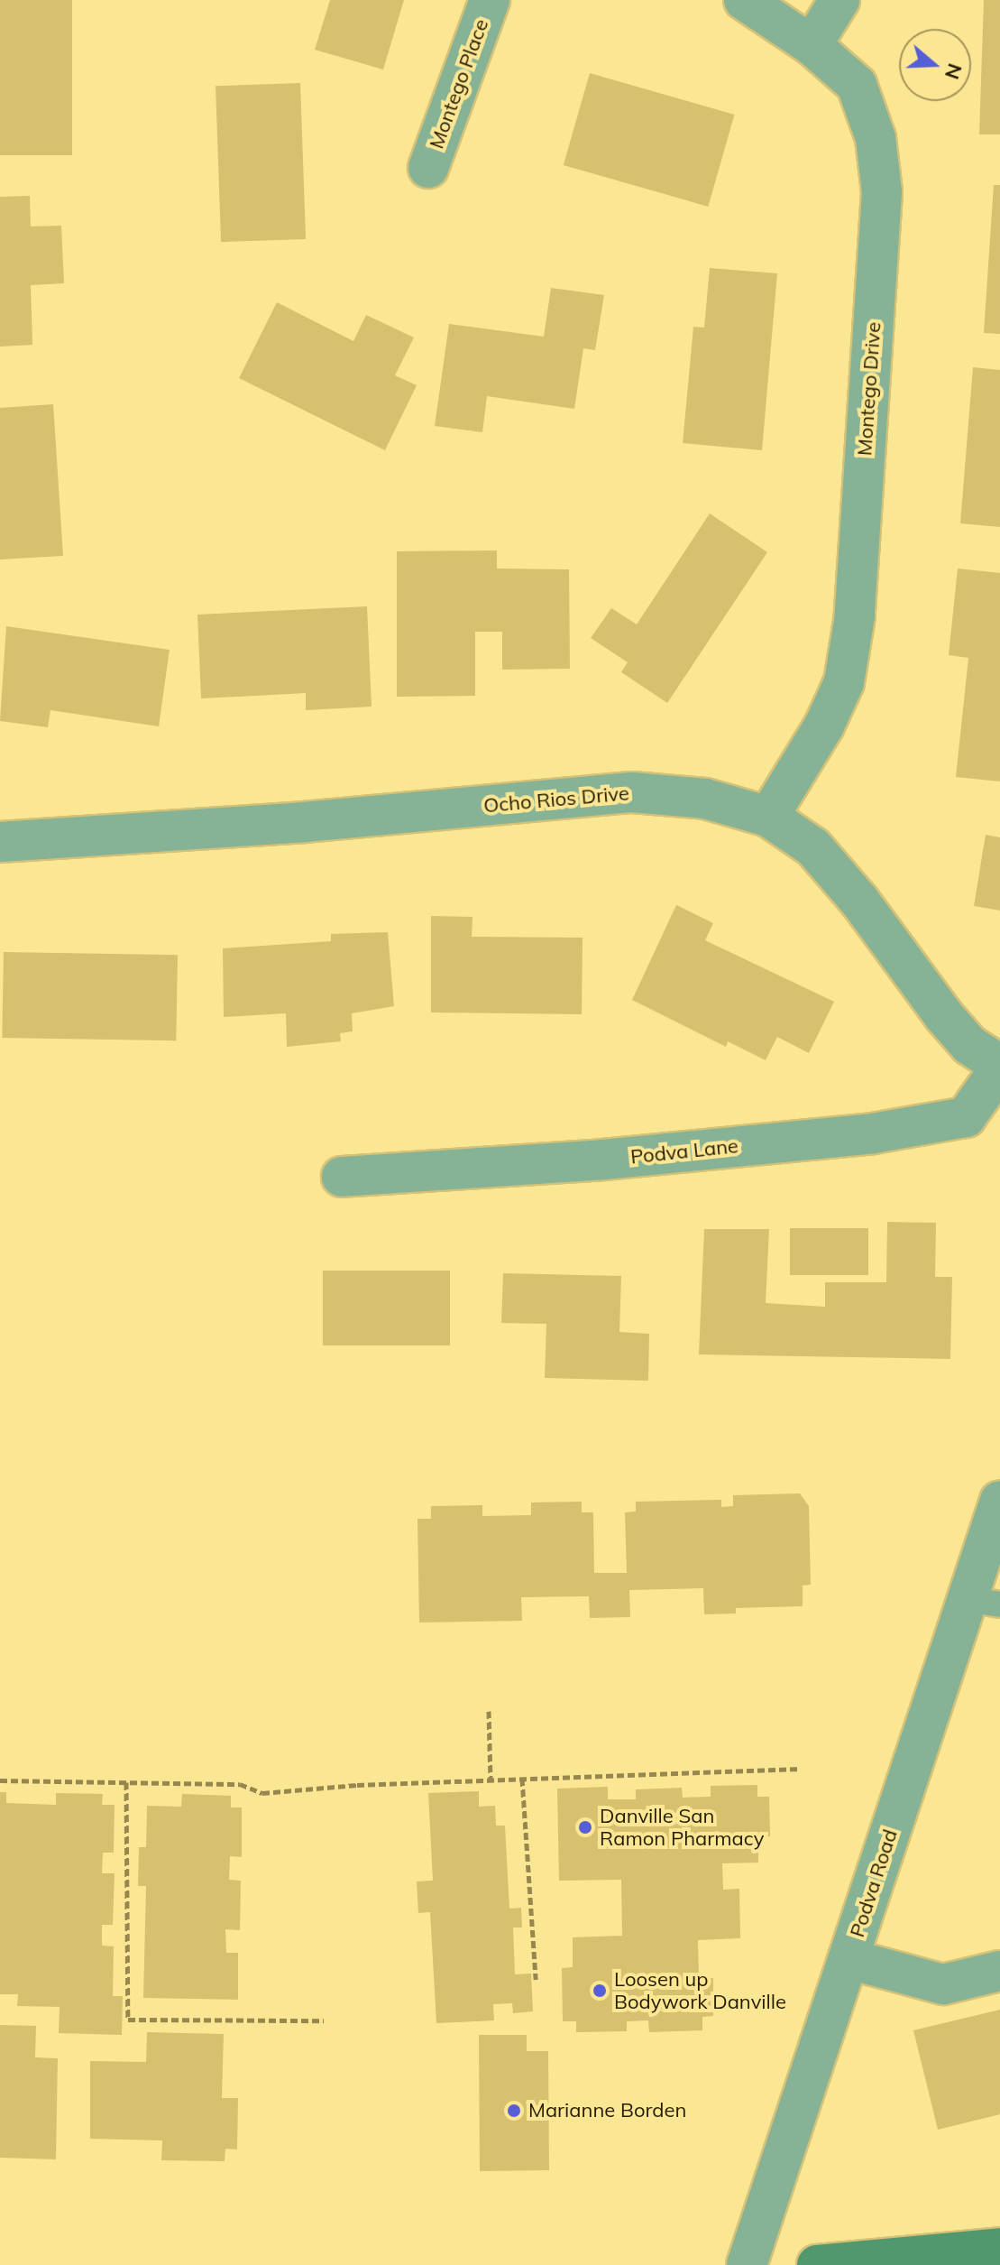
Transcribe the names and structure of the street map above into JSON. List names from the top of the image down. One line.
{"streets":{"street":["Montego Place","Montego Drive","Ocho Rios Drive","Podva Lane","Podva Road"]},"crossings":[["Montego Drive","Ocho Rios Drive"],["Ocho Rios Drive","Podva Lane"]],"places":["Danville San Ramon Pharmacy","Loosen up Bodywork Danville","Marianne Borden"],"north":"right"}
